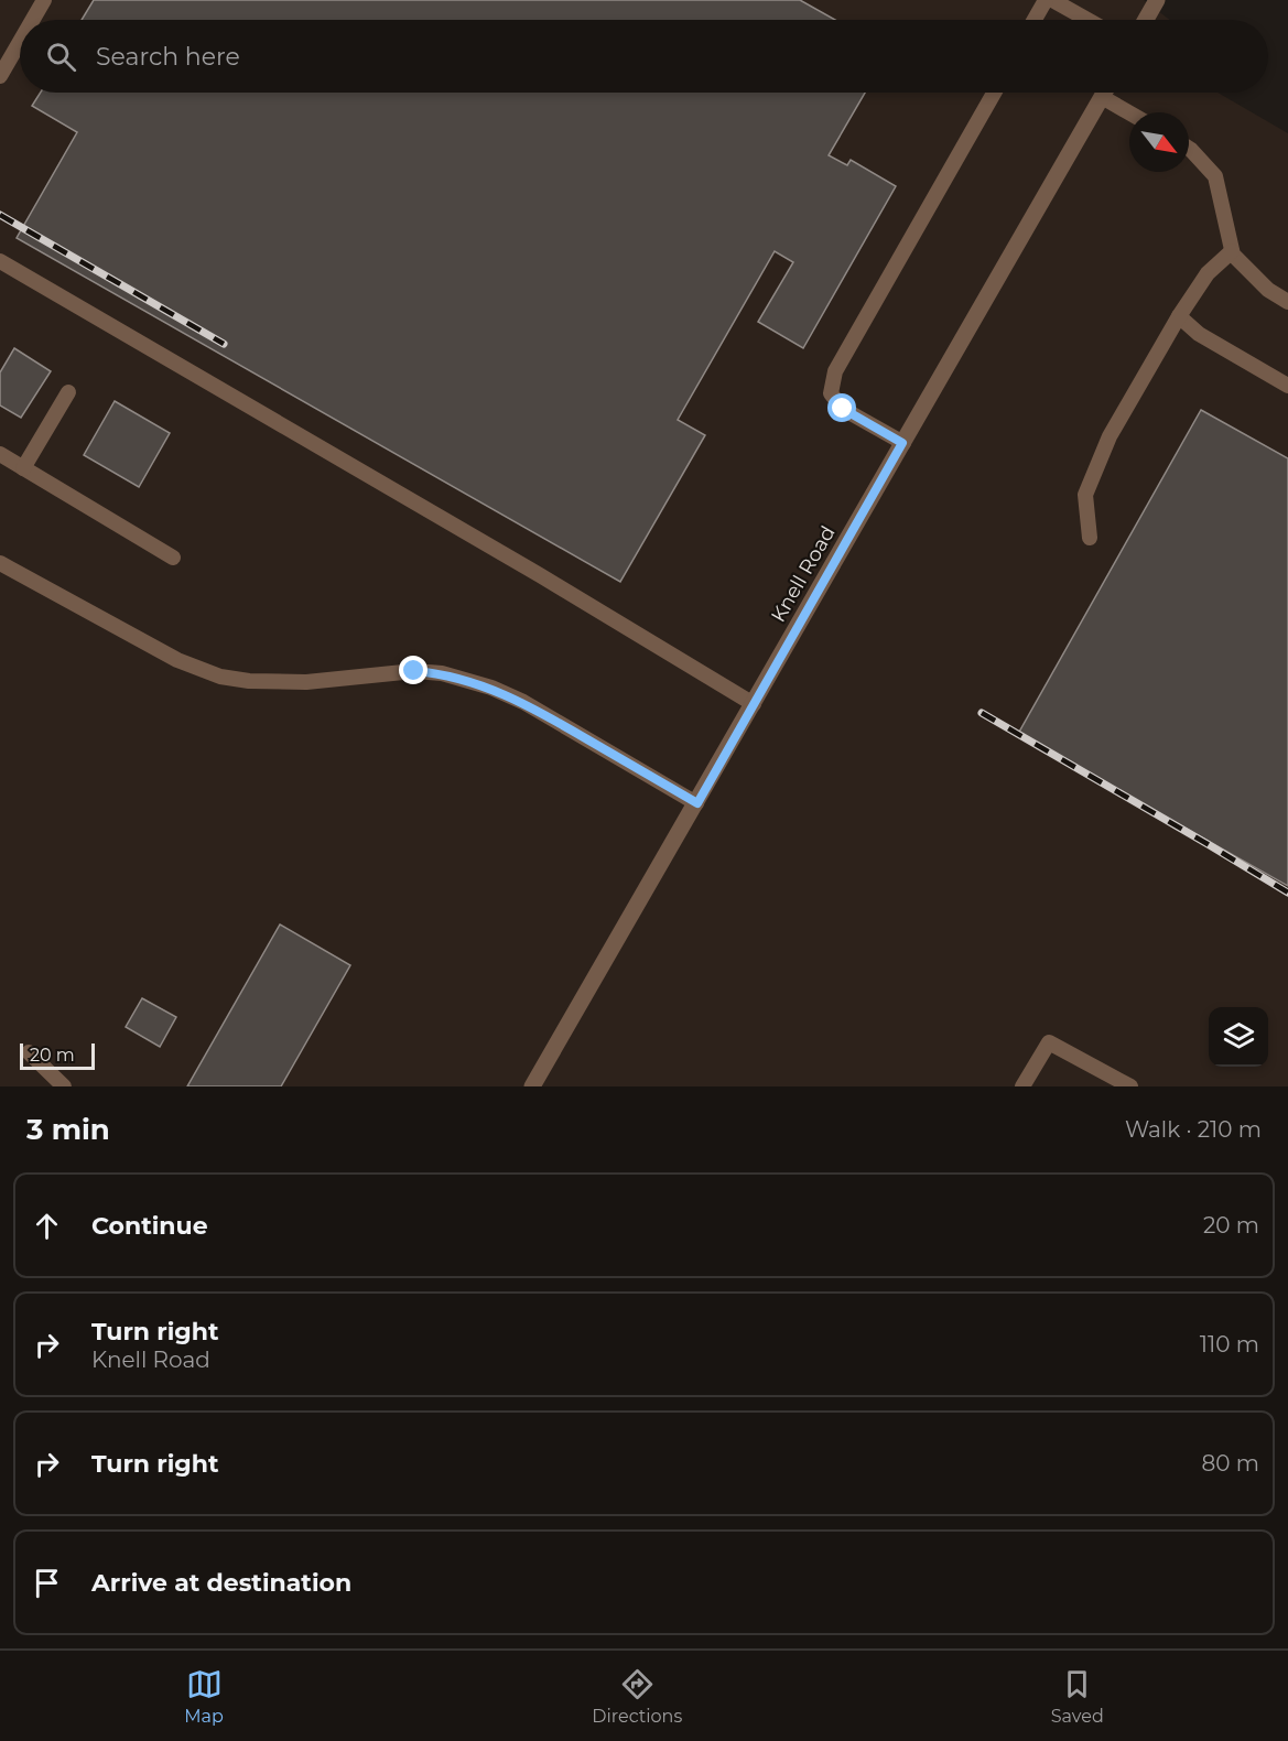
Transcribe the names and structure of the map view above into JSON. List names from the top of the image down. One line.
{"streets":{"street":["Knell Road"]},"scale_bar":"20 m","north":"bottom right","page":{"search":"Search here","scale":"20 m","heading":["3 min","Walk · 210 m"],"list":[["Continue","20 m"],["Turn right","Knell Road","110 m"],["Turn right","80 m"],"Arrive at destination"],"nav":["Map","Directions","Saved"]}}
